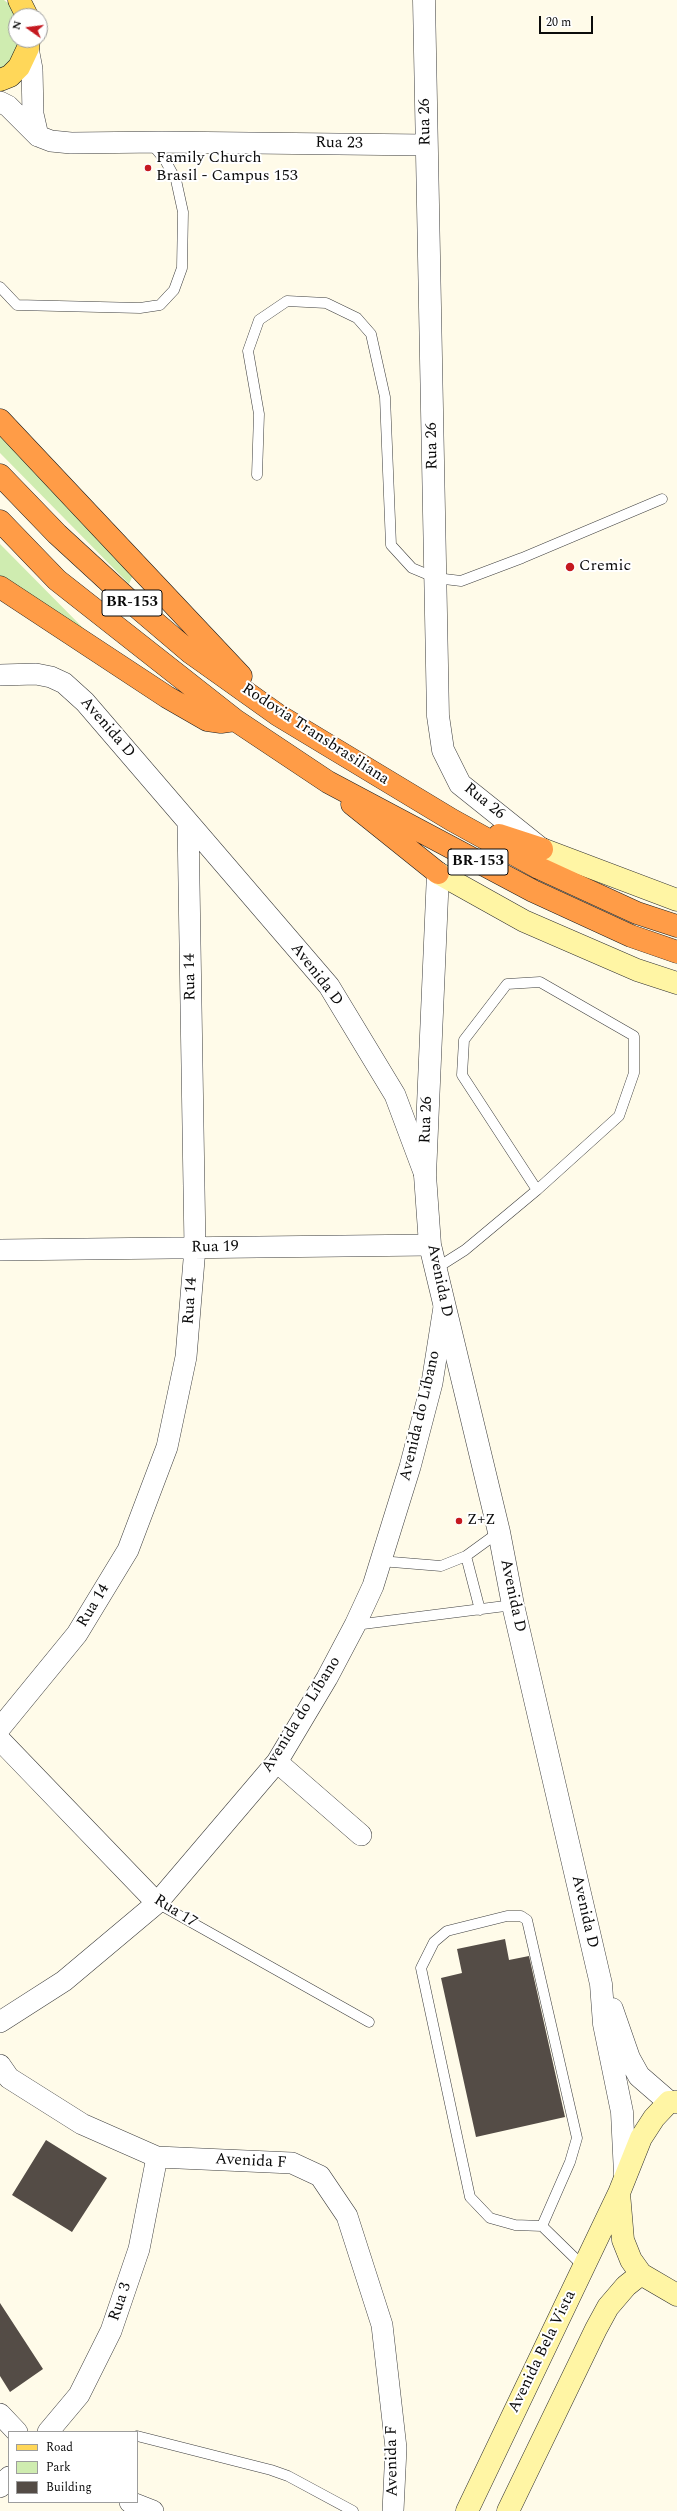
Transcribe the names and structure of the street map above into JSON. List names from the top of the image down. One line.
{"streets":{"highway":["BR-153","Rodovia Transbrasiliana"],"main road":["Avenida Bela Vista"],"street":["Rua 26","Rua 23","Avenida D","Rua 14","Rua 19","Avenida do Líbano","Rua 17","Avenida F","Rua 3"]},"crossings":[["Rua 26","Rua 23"],["Rua 26","Avenida D"],["Avenida D","Rua 14"],["Avenida D","Rua 19"],["Avenida D","Avenida do Líbano"],["Avenida D","Avenida Bela Vista"],["Rua 14","Rua 19"],["Avenida do Líbano","Rua 17"],["Avenida F","Rua 3"]],"places":["Family Church Brasil - Campus 153","Cremic","Z+Z"],"legend":["Road","Park","Building"],"scale_bar":"20 m","north":"left"}
